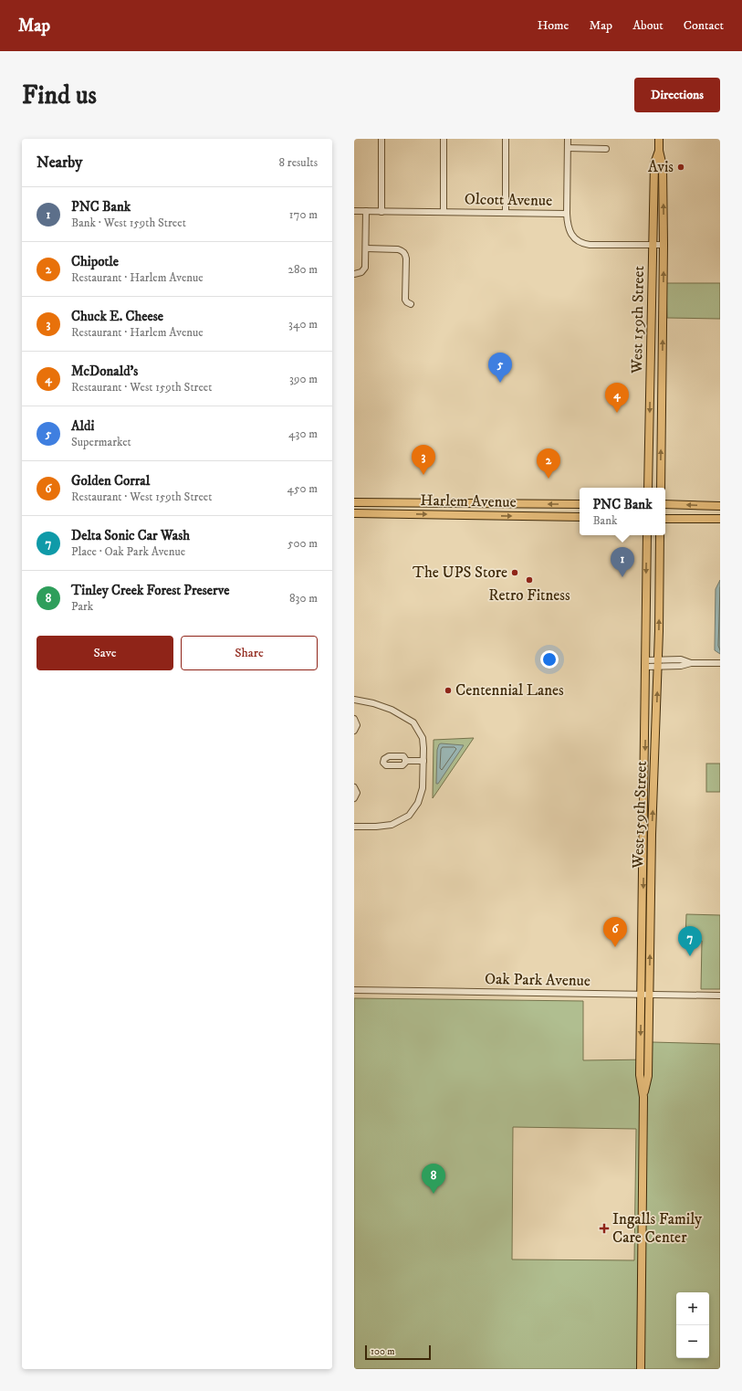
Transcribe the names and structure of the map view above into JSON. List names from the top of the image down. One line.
{"streets":{"main road":["West 159th Street","Harlem Avenue"],"street":["Olcott Avenue","Oak Park Avenue"]},"crossings":[["Olcott Avenue","West 159th Street"],["West 159th Street","Oak Park Avenue"]],"places":{"other":["Avis","The UPS Store","Retro Fitness","Centennial Lanes"],"health":["Ingalls Family Care Center"]},"scale_bar":"100 m","page":{"header":"Map","nav":["Home","Map","About","Contact"],"buttons":["Directions",["Save","Share"]],"title":"Find us","heading":["Nearby","8 results"],"list":[{"mark":"1","name":"PNC Bank","note":"Bank · West 159th Street","value":"170 m"},{"mark":"2","name":"Chipotle","note":"Restaurant · Harlem Avenue","value":"280 m"},{"mark":"3","name":"Chuck E. Cheese","note":"Restaurant · Harlem Avenue","value":"340 m"},{"mark":"4","name":"McDonald's","note":"Restaurant · West 159th Street","value":"390 m"},{"mark":"5","name":"Aldi","note":"Supermarket","value":"430 m"},{"mark":"6","name":"Golden Corral","note":"Restaurant · West 159th Street","value":"450 m"},{"mark":"7","name":"Delta Sonic Car Wash","note":"Place · Oak Park Avenue","value":"500 m"},{"mark":"8","name":"Tinley Creek Forest Preserve","note":"Park","value":"830 m"}],"pins":["5","4","3","2","1","6","7","8"],"popup":["PNC Bank","Bank"],"map_buttons":["+","−"],"scale":"100 m"}}
